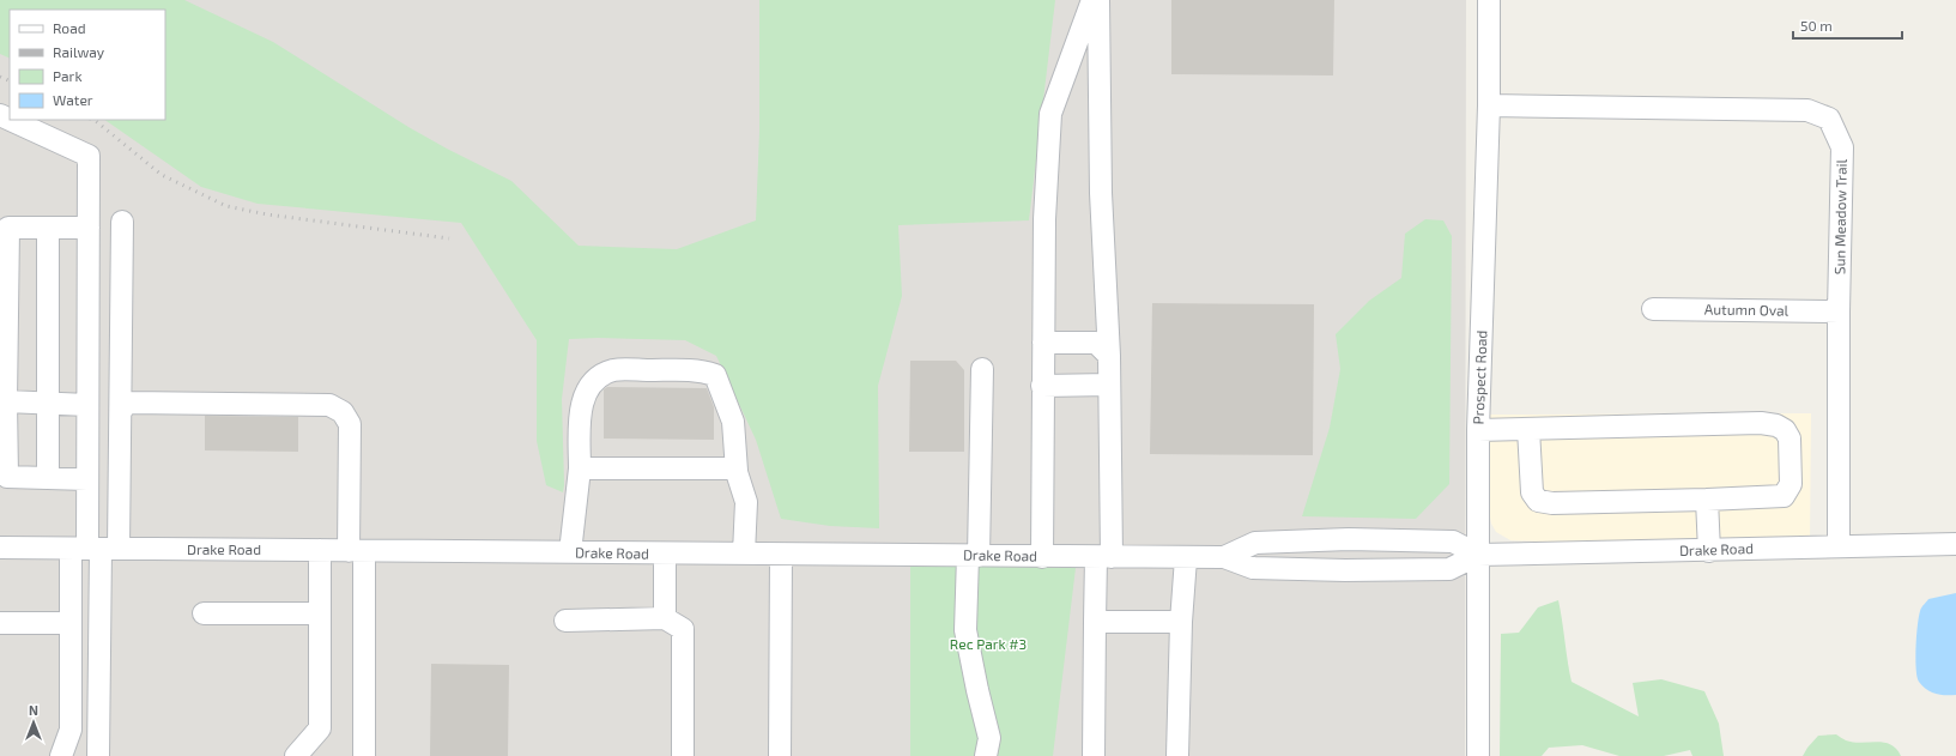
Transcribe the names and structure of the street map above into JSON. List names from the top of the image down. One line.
{"streets":{"street":["Sun Meadow Trail","Autumn Oval","Prospect Road","Drake Road"]},"crossings":[["Sun Meadow Trail","Autumn Oval"],["Sun Meadow Trail","Prospect Road"],["Sun Meadow Trail","Drake Road"],["Prospect Road","Drake Road"]],"parks":["Rec Park #3"],"legend":["Road","Railway","Park","Water"],"scale_bar":"50 m","north":"top"}
